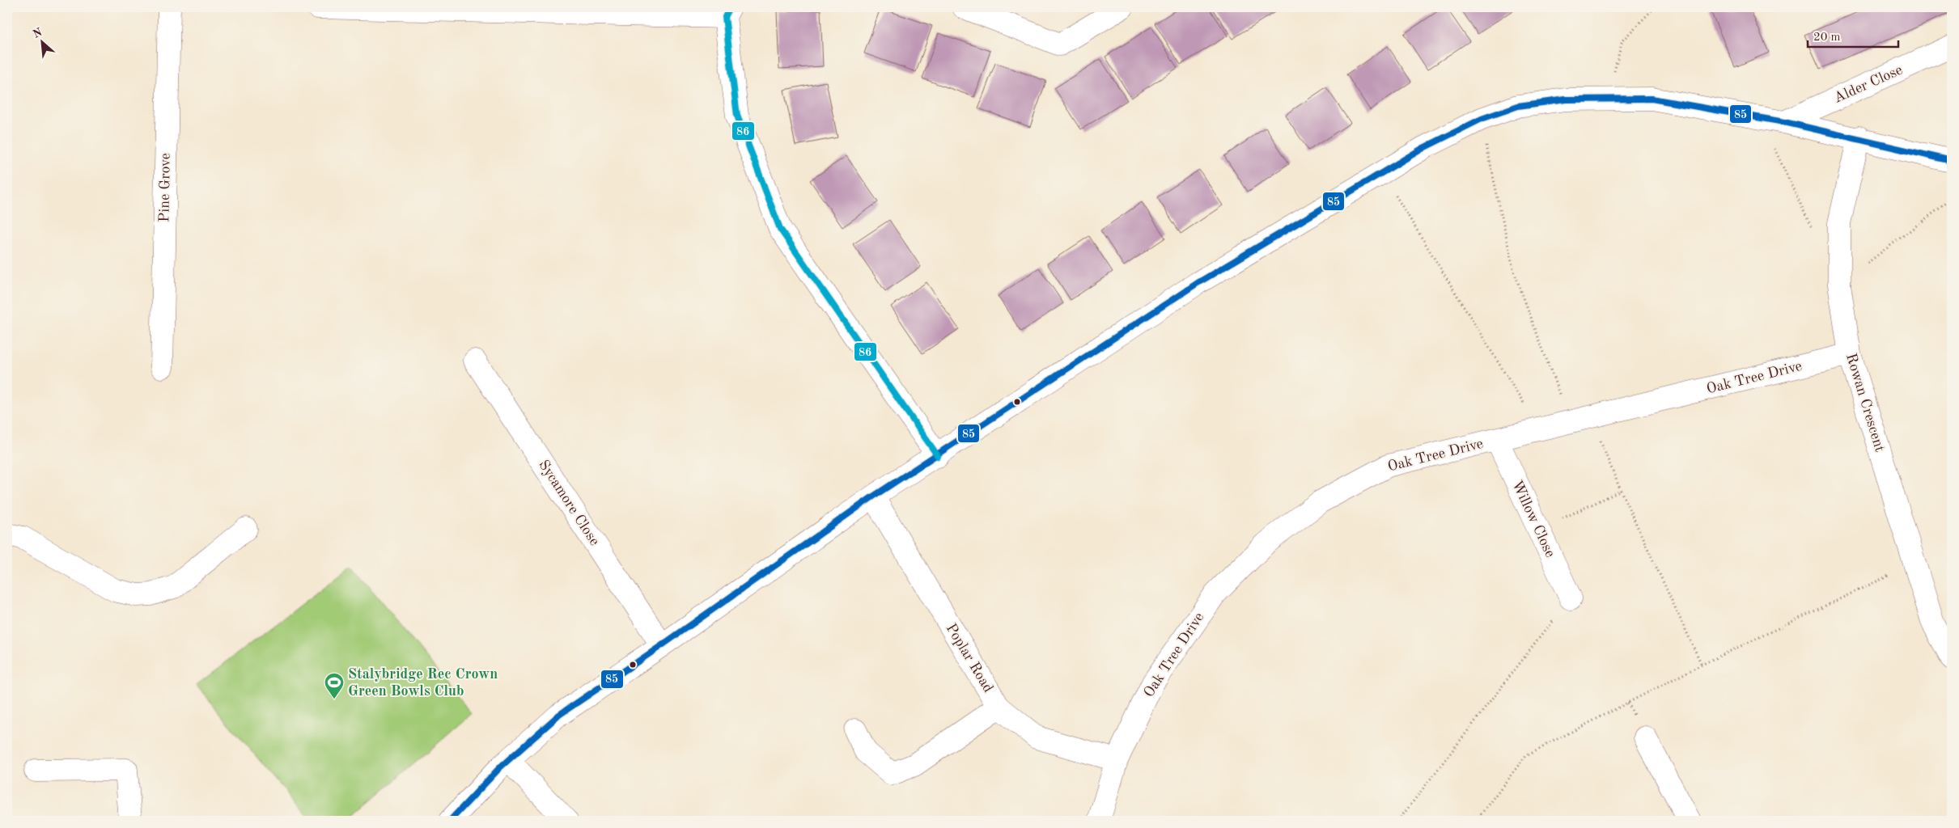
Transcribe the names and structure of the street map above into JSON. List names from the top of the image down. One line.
{"streets":{"street":["Alder Close","Pine Grove","Oak Tree Drive","Rowan Crescent","Sycamore Close","Willow Close","Poplar Road"]},"crossings":[["Oak Tree Drive","Rowan Crescent"],["Oak Tree Drive","Willow Close"],["Oak Tree Drive","Poplar Road"]],"places":{"sports":["Stalybridge Rec Crown Green Bowls Club"]},"lines":["transit line 86","transit line 85"],"scale_bar":"20 m","north":"top left"}
